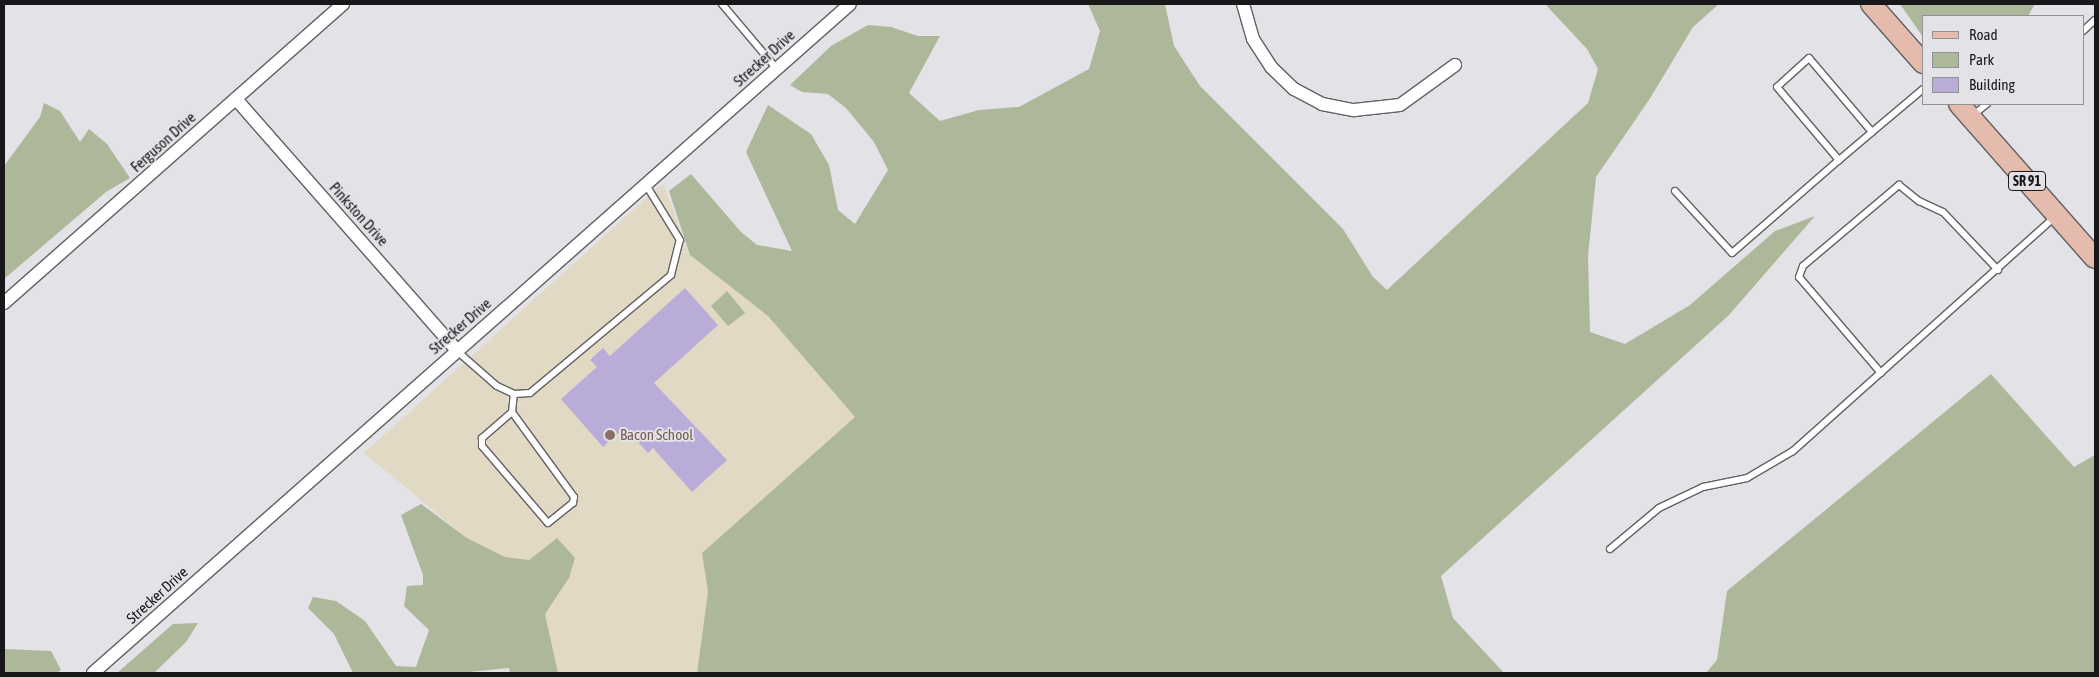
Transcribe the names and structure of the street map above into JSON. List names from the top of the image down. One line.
{"streets":{"main road":["SR 91"],"street":["Strecker Drive","Ferguson Drive","Pinkston Drive"]},"crossings":[["Strecker Drive","Pinkston Drive"],["Ferguson Drive","Pinkston Drive"]],"places":["Bacon School"],"legend":["Road","Park","Building"]}
